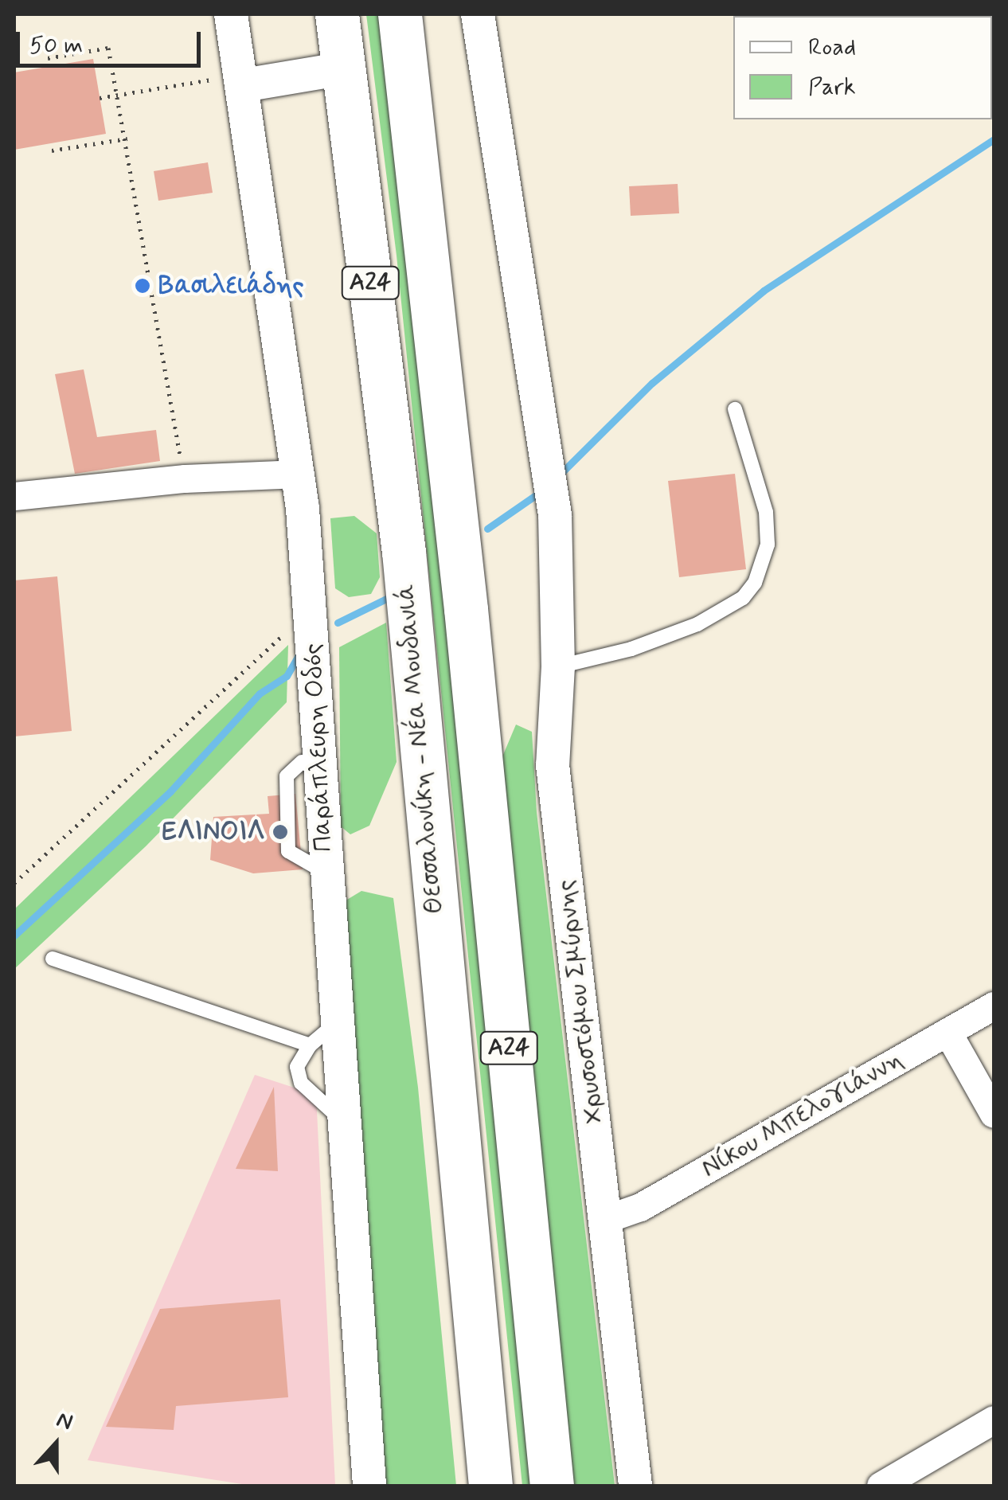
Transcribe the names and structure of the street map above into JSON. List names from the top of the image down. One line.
{"streets":{"highway":["Α24","Θεσσαλονίκη - Νέα Μουδανιά"],"street":["Παράπλευρη Οδός","Χρυσοστόμου Σμύρνης","Νίκου Μπελογιάννη"]},"crossings":[["Χρυσοστόμου Σμύρνης","Νίκου Μπελογιάννη"]],"places":["Βασιλειάδης","ΕΛΙΝΟΙΛ"],"legend":["Road","Park"],"scale_bar":"50 m","north":"top"}
